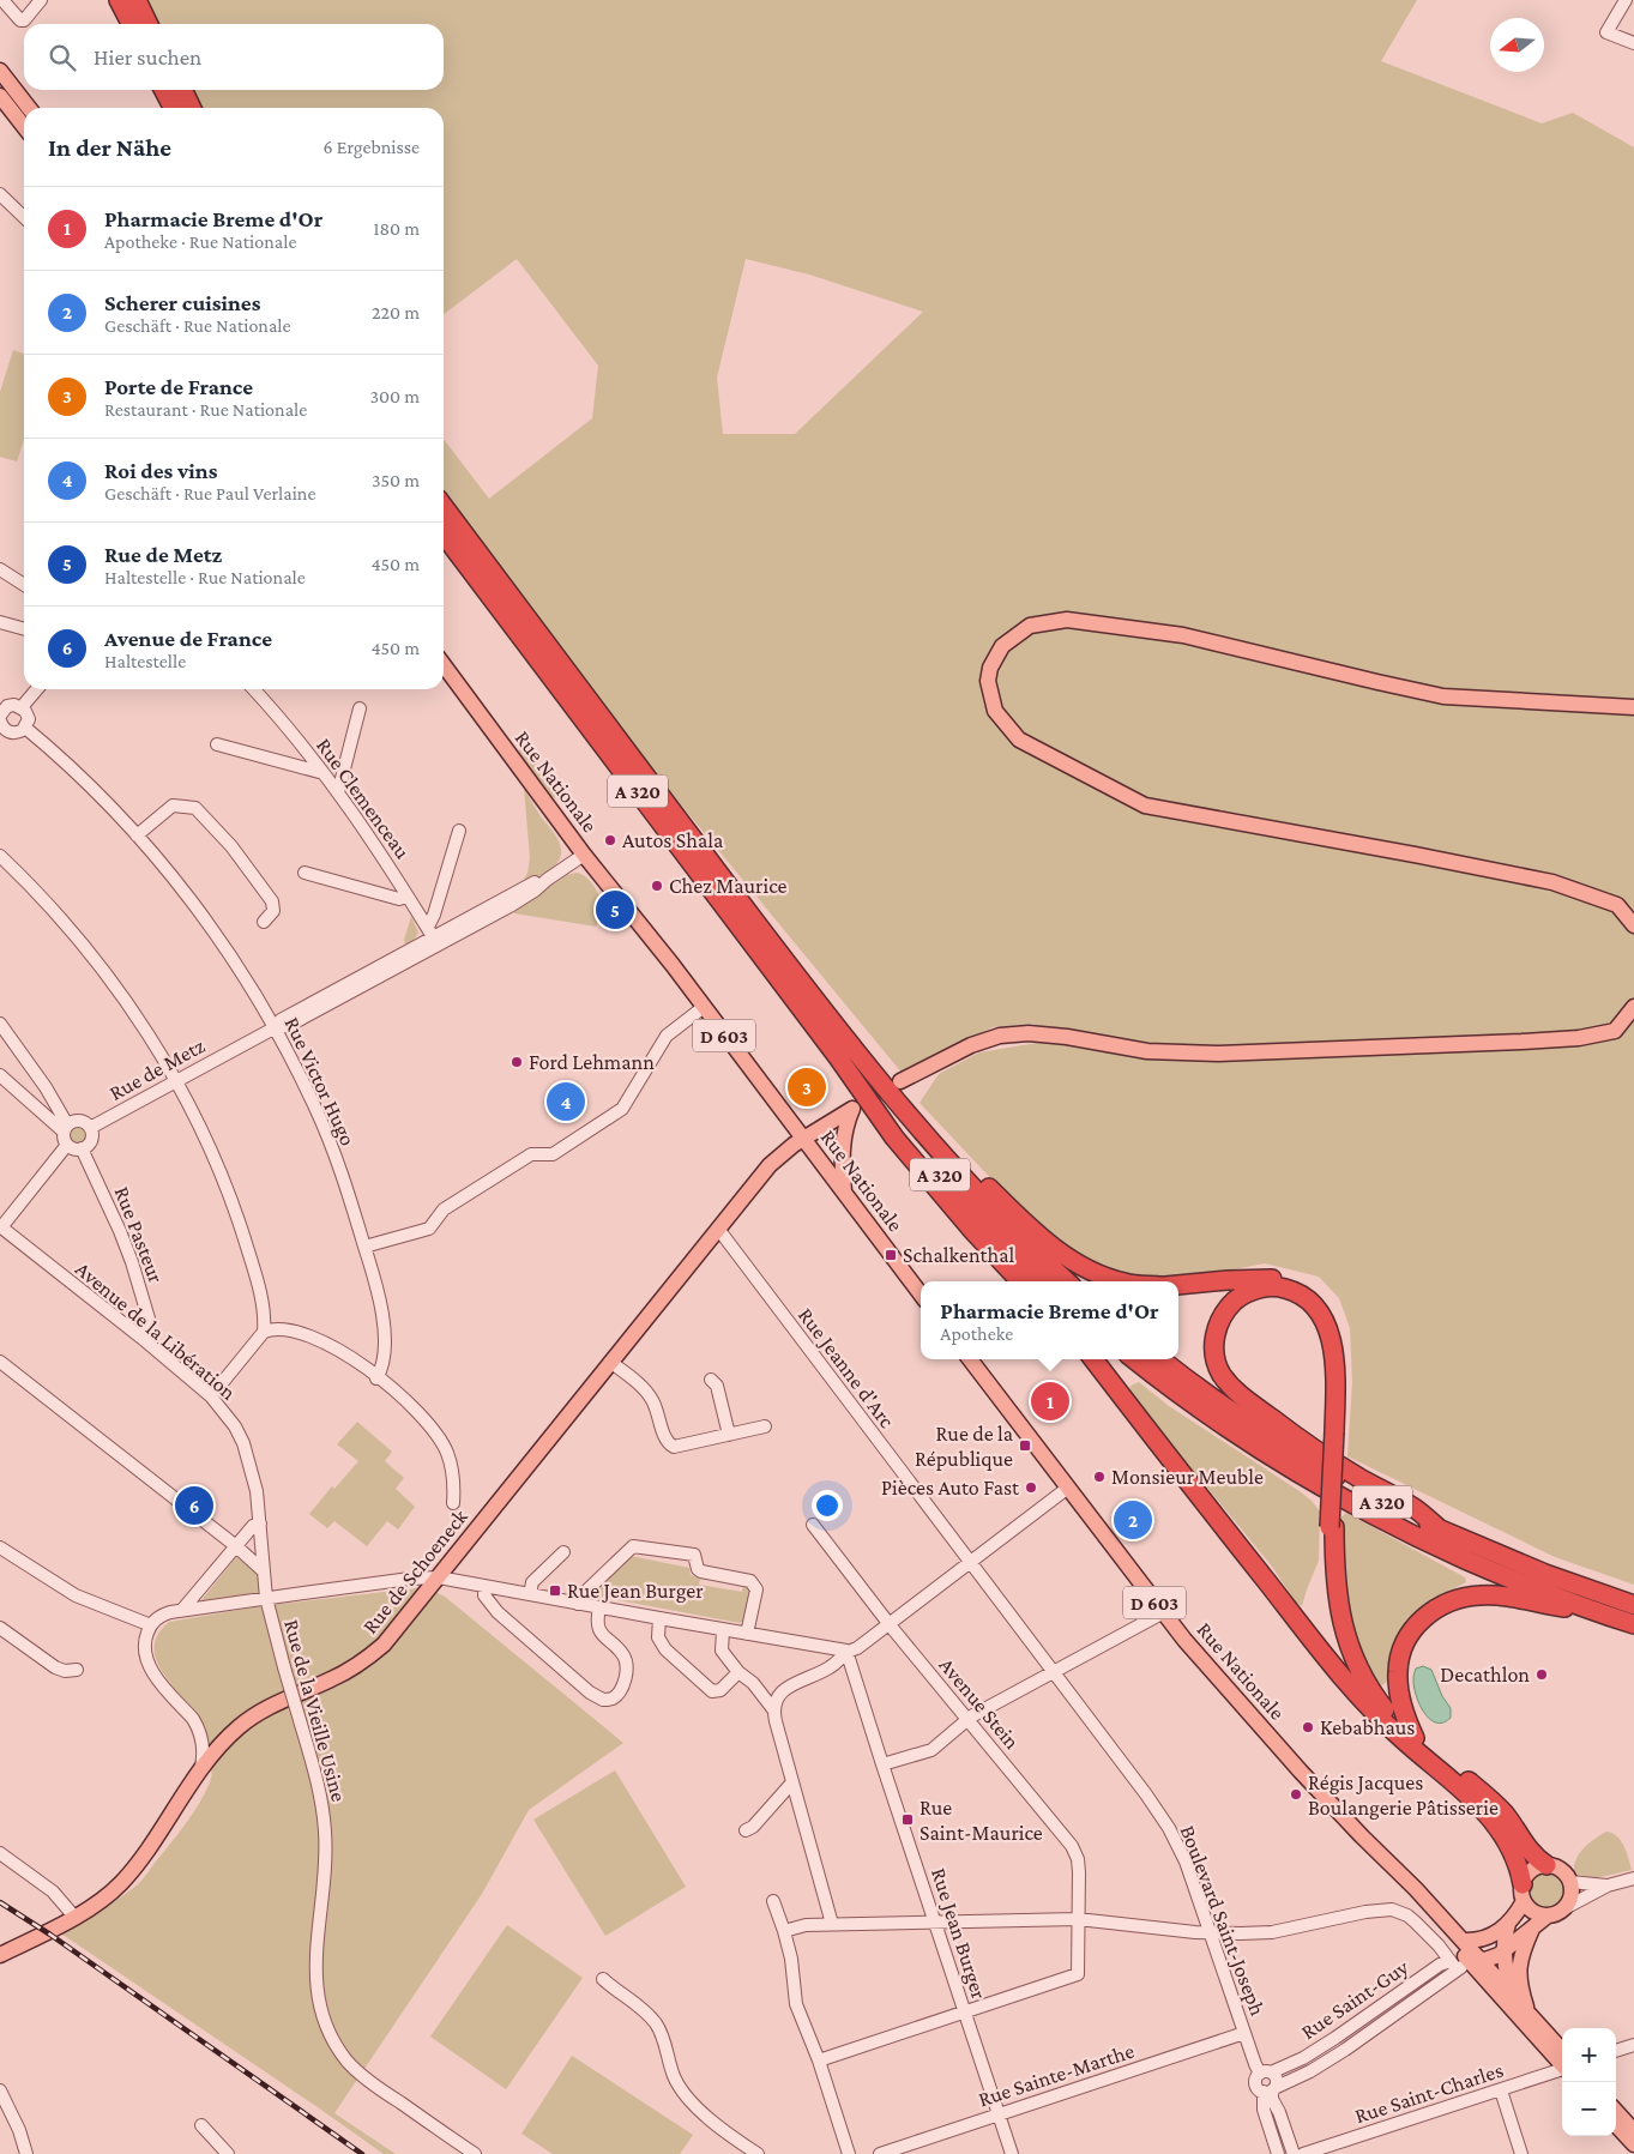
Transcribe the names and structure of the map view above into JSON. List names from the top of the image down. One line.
{"streets":{"highway":["A 320"],"main road":["Rue Nationale","D 603","Rue de Schoeneck"],"street":["Rue Clemenceau","Rue de Metz","Rue Victor Hugo","Rue Pasteur","Avenue de la Libération","Rue Jeanne d'Arc","Avenue Stein","Rue de la Vieille Usine","Boulevard Saint-Joseph","Rue Jean Burger","Rue Saint-Guy","Rue Sainte-Marthe","Rue Saint-Charles"]},"crossings":[["Rue Nationale","Rue de Metz"],["Rue Nationale","Rue de Schoeneck"],["Rue Nationale","Rue Saint-Guy"],["Rue Clemenceau","Rue de Metz"],["Rue de Metz","Rue Victor Hugo"],["Rue de Metz","Rue Pasteur"],["Rue Pasteur","Avenue de la Libération"],["Avenue de la Libération","Rue de la Vieille Usine"],["Rue Jeanne d'Arc","Rue de Schoeneck"],["Rue Jeanne d'Arc","Boulevard Saint-Joseph"],["Avenue Stein","Rue Jean Burger"],["Boulevard Saint-Joseph","Rue Saint-Guy"],["Boulevard Saint-Joseph","Rue Sainte-Marthe"],["Rue Jean Burger","Rue Sainte-Marthe"]],"places":{"other":["Autos Shala","Chez Maurice","Ford Lehmann","Monsieur Meuble","Pièces Auto Fast","Decathlon","Kebabhaus","Régis Jacques Boulangerie Pâtisserie"],"transit":["Schalkenthal","Rue de la République","Rue Jean Burger","Rue Saint-Maurice"]},"north":"left","page":{"search":"Hier suchen","heading":["In der Nähe","6 Ergebnisse"],"list":[{"mark":"1","name":"Pharmacie Breme d'Or","note":"Apotheke · Rue Nationale","value":"180 m"},{"mark":"2","name":"Scherer cuisines","note":"Geschäft · Rue Nationale","value":"220 m"},{"mark":"3","name":"Porte de France","note":"Restaurant · Rue Nationale","value":"300 m"},{"mark":"4","name":"Roi des vins","note":"Geschäft · Rue Paul Verlaine","value":"350 m"},{"mark":"5","name":"Rue de Metz","note":"Haltestelle · Rue Nationale","value":"450 m"},{"mark":"6","name":"Avenue de France","note":"Haltestelle","value":"450 m"}],"pins":["5","3","4","1","6","2"],"popup":["Pharmacie Breme d'Or","Apotheke"],"map_buttons":["+","−"]}}
